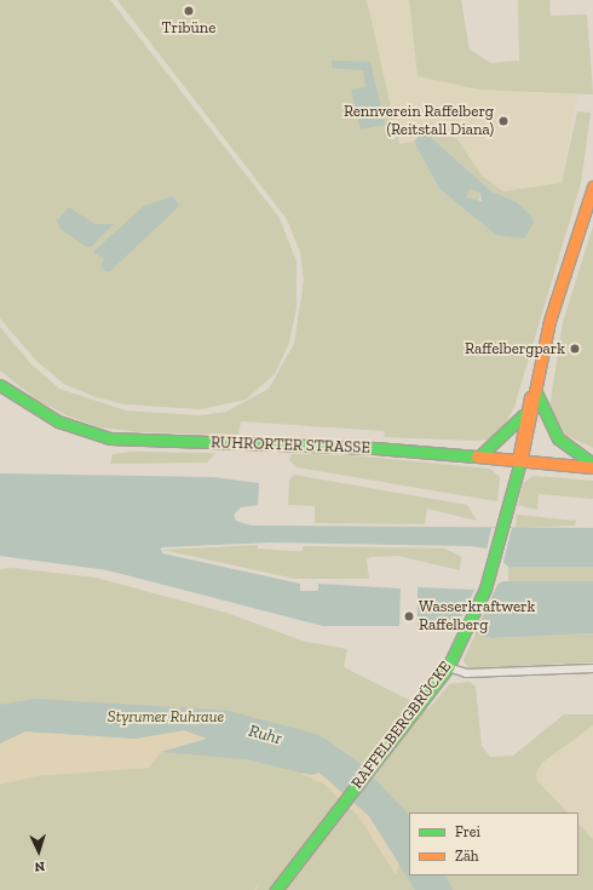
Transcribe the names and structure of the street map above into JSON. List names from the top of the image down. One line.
{"streets":{"main road":["RUHRORTER STRASSE","RAFFELBERGBRÜCKE"]},"crossings":[["RUHRORTER STRASSE","RAFFELBERGBRÜCKE"]],"water":["Ruhr"],"parks":["Styrumer Ruhraue"],"places":["Tribüne","Rennverein Raffelberg (Reitstall Diana)","Raffelbergpark","Wasserkraftwerk Raffelberg"],"legend":["Frei","Zäh"],"north":"bottom"}
